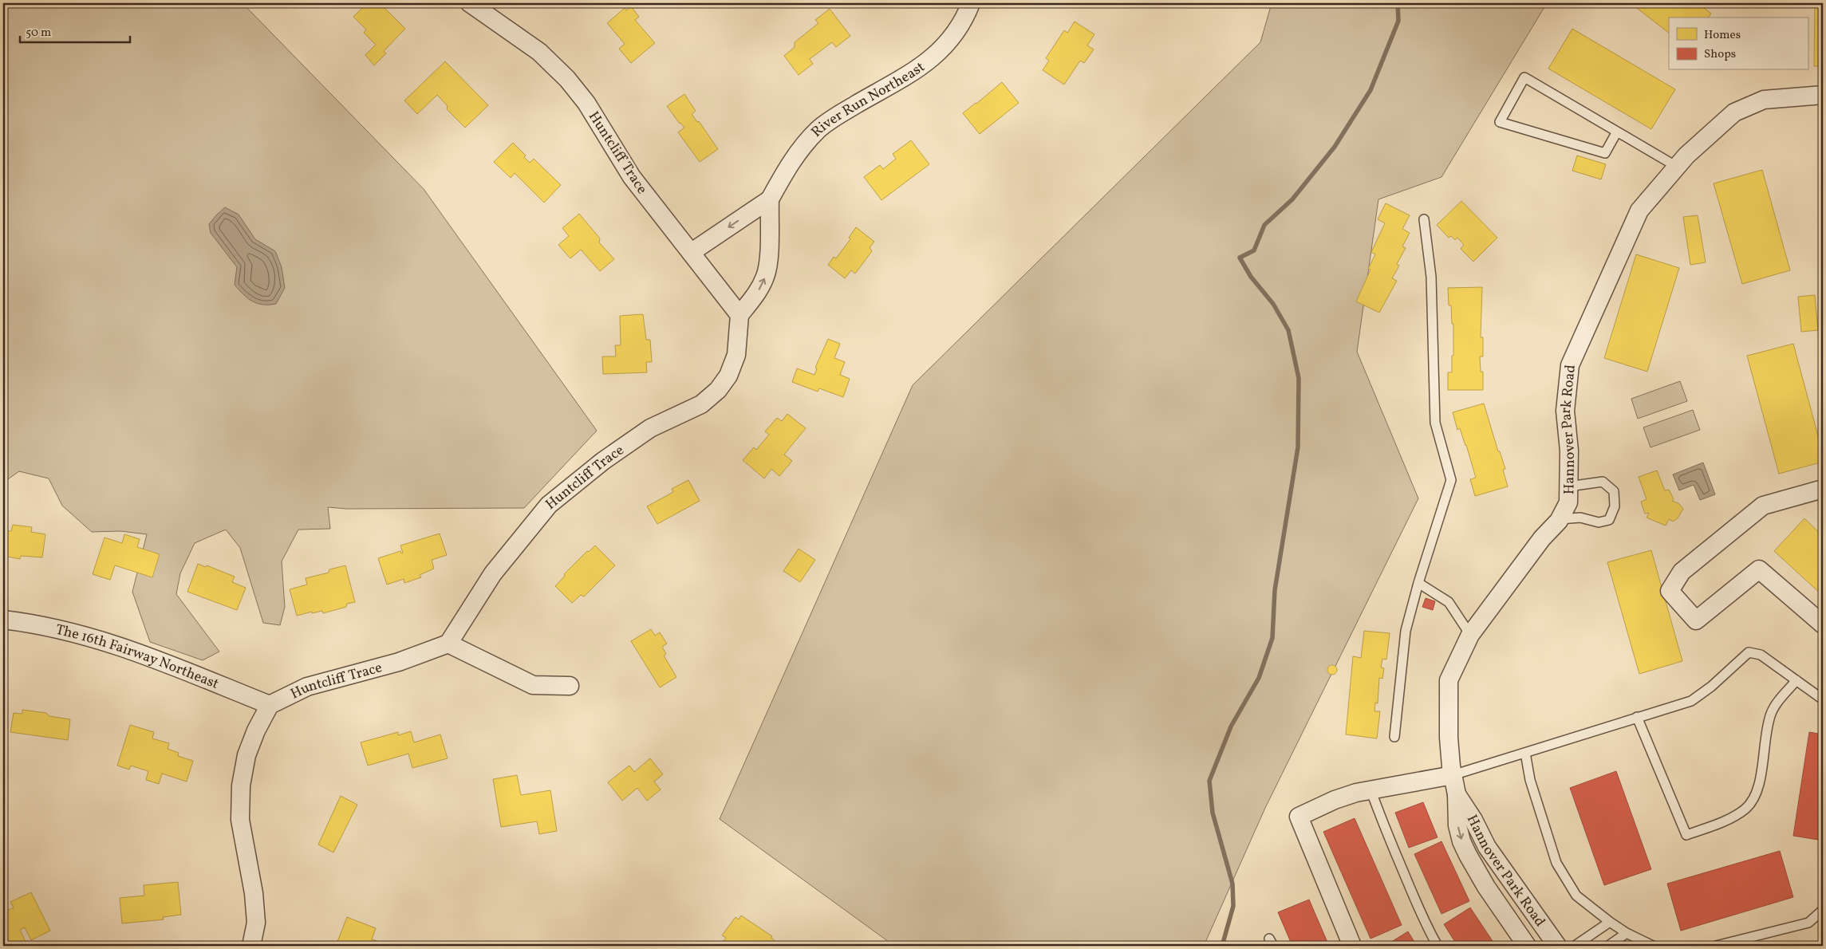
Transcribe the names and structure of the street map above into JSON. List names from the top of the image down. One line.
{"streets":{"street":["River Run Northeast","Huntcliff Trace","Hannover Park Road","The 16th Fairway Northeast"]},"crossings":[["River Run Northeast","Huntcliff Trace"],["Huntcliff Trace","The 16th Fairway Northeast"]],"legend":["Homes","Shops"],"scale_bar":"50 m"}
